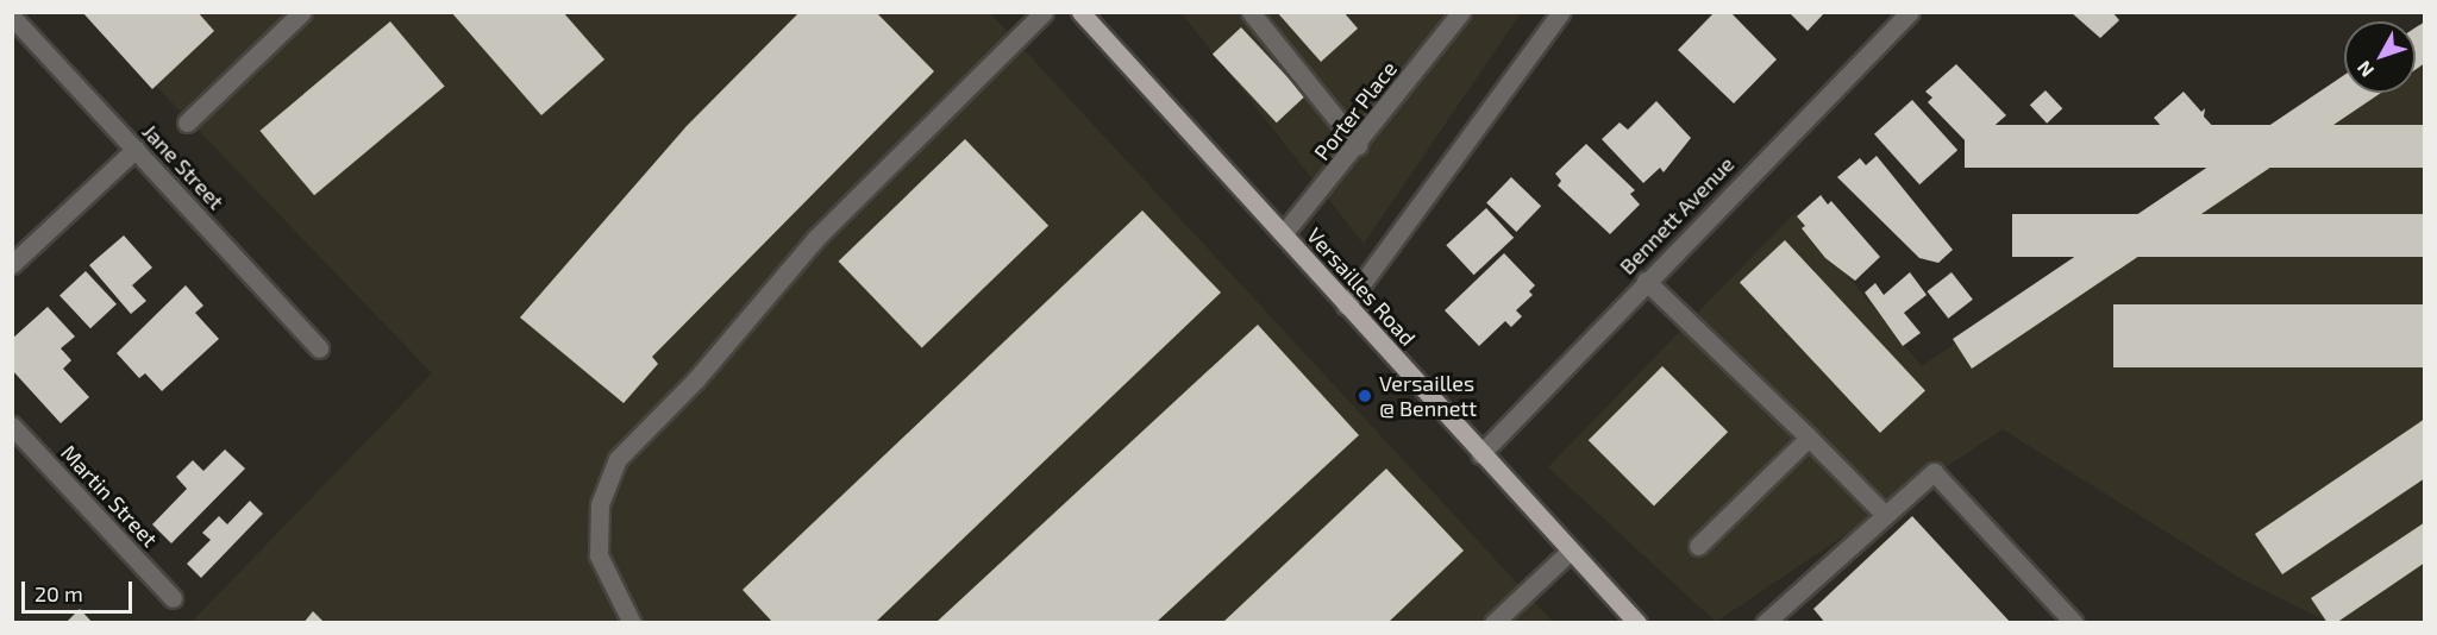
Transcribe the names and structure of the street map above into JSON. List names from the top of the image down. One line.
{"streets":{"main road":["Versailles Road"],"street":["Porter Place","Jane Street","Bennett Avenue","Martin Street"]},"crossings":[["Porter Place","Versailles Road"],["Bennett Avenue","Versailles Road"]],"places":["Versailles @ Bennett"],"scale_bar":"20 m","north":"bottom left"}
